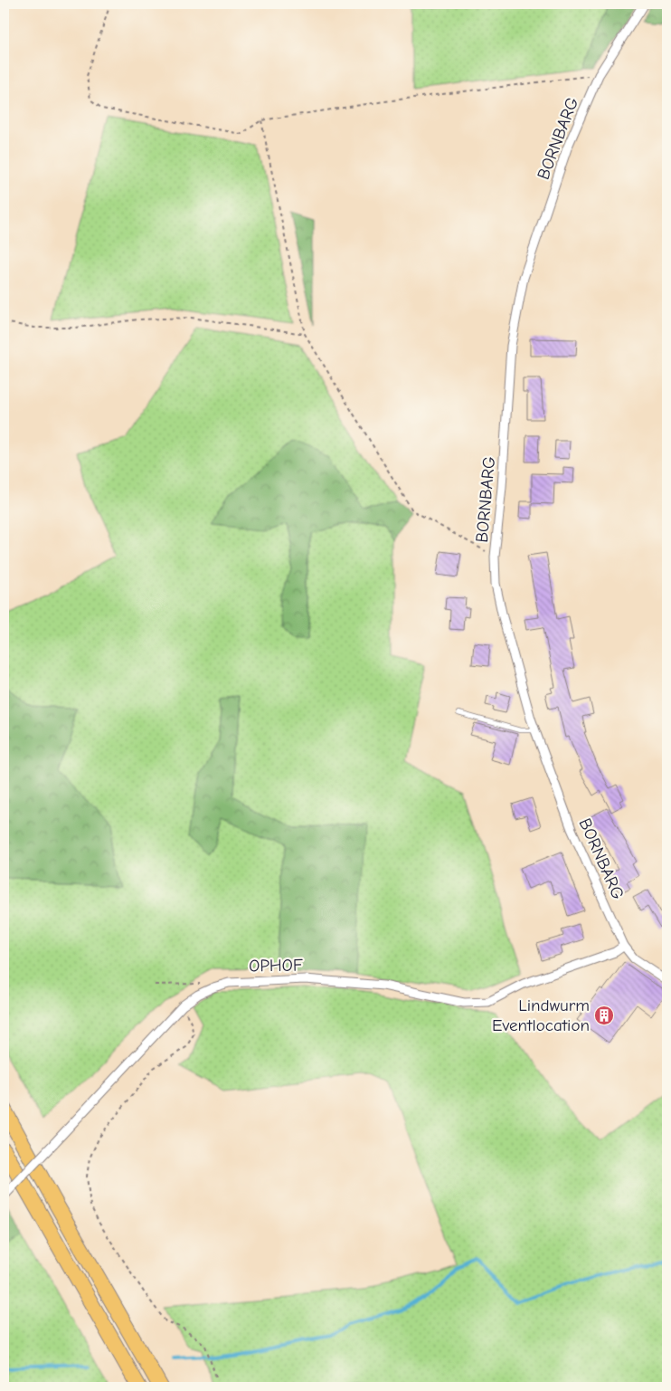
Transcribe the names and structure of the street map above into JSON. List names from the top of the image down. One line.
{"streets":{"street":["BORNBARG","OPHOF"]},"crossings":[["BORNBARG","OPHOF"]],"places":{"building":["Lindwurm Eventlocation"]}}
